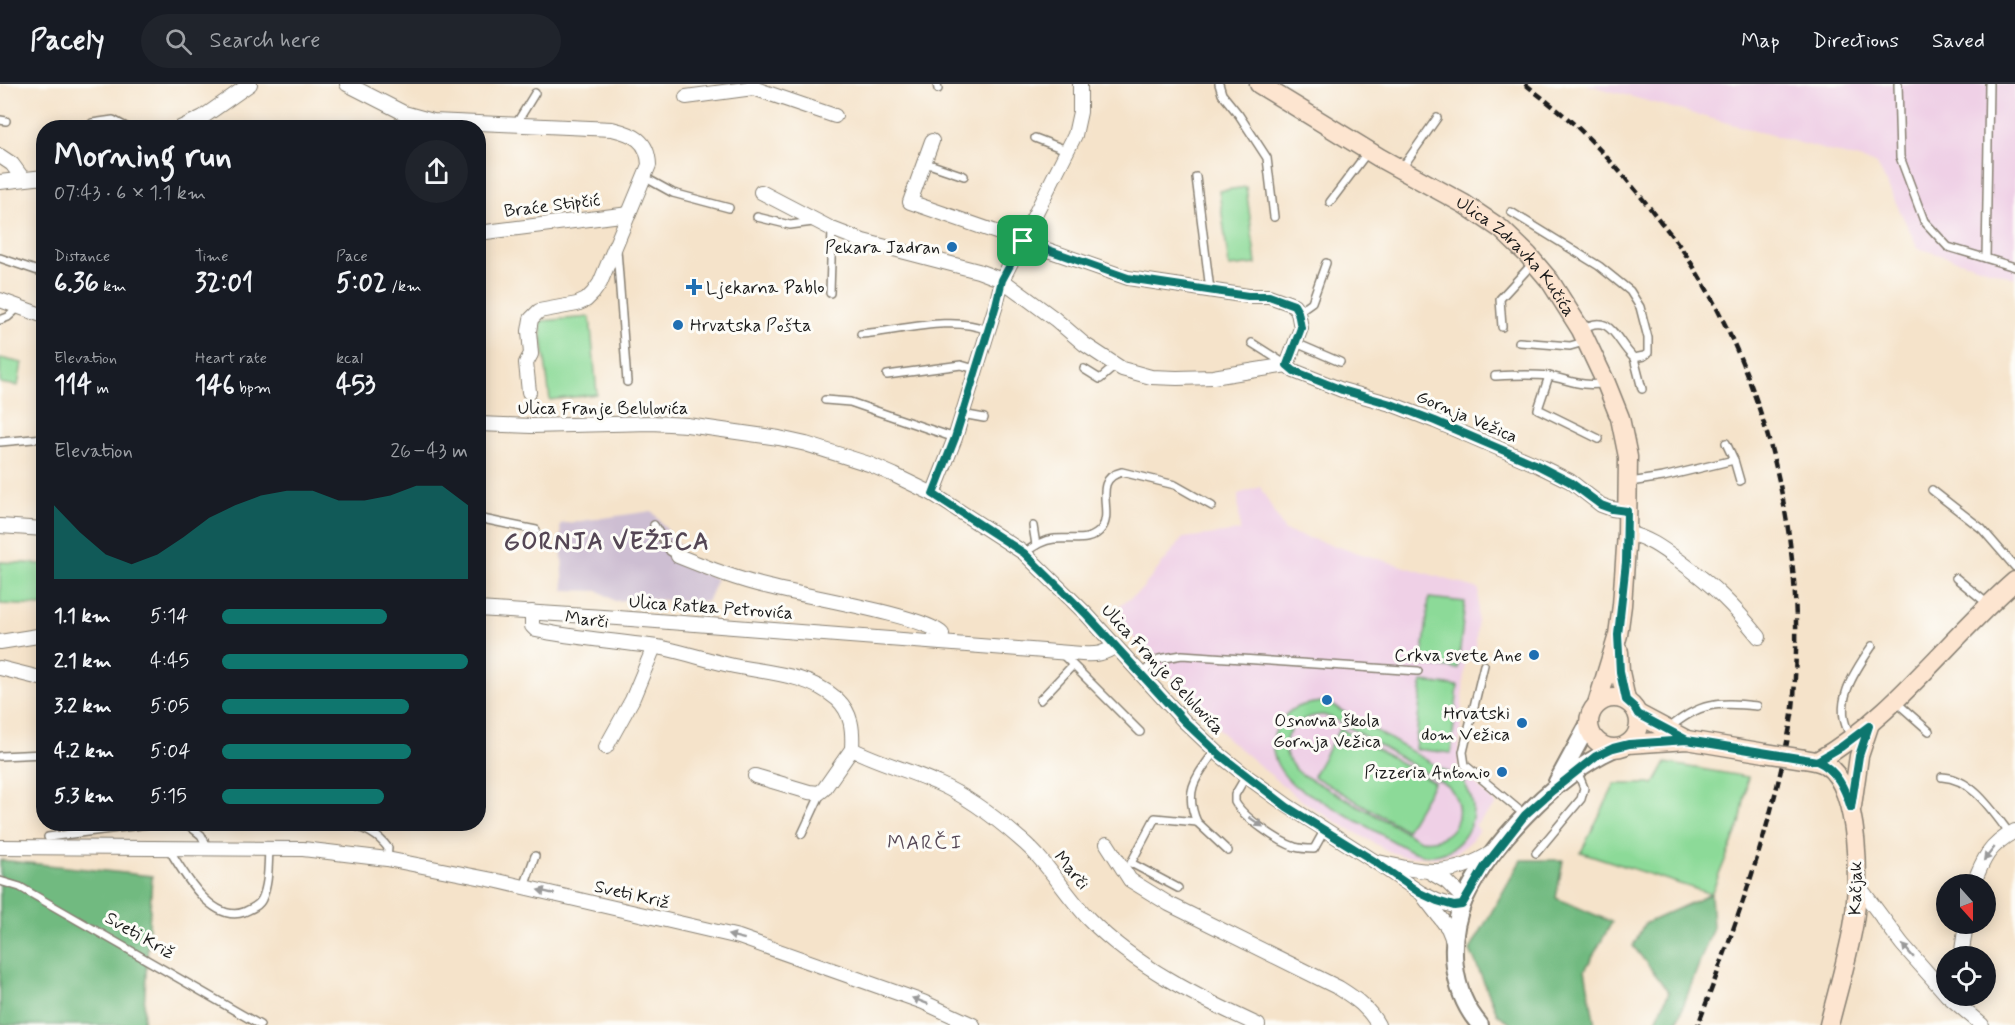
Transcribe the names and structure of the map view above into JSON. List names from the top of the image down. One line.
{"streets":{"main road":["Ulica Zdravka Kučića","Kačjak"],"street":["Braće Stipčić","Ulica Franje Belulovića","Gornja Vežica","Ulica Ratka Petrovića","Marči","Sveti Križ"]},"crossings":[["Ulica Zdravka Kučića","Ulica Franje Belulovića"],["Ulica Zdravka Kučića","Gornja Vežica"],["Ulica Zdravka Kučića","Kačjak"],["Ulica Franje Belulovića","Ulica Ratka Petrovića"],["Ulica Ratka Petrovića","Marči"]],"one_way":["Sveti Križ"],"districts":["GORNJA VEŽICA","MARČI"],"places":{"other":["Pekara Jadran","Hrvatska Pošta","Crkva svete Ane","Osnovna škola Gornja Vežica","Hrvatski dom Vežica","Pizzeria Antonio"],"health":["Ljekarna Pablo"]},"north":"bottom","page":{"header":"Pacely","search":"Search here","nav":["Map","Directions","Saved"],"heading":["Morning run","07:43 · 6 × 1.1 km"],"stats":[["Distance","6.36 km"],["Time","32:01"],["Pace","5:02 /km"],["Elevation","114 m"],["Heart rate","146 bpm"],["kcal","453"]],"chart":["Elevation","26–43 m"],"list":[{"name":"1.1 km","note":"5:14"},{"name":"2.1 km","note":"4:45"},{"name":"3.2 km","note":"5:05"},{"name":"4.2 km","note":"5:04"},{"name":"5.3 km","note":"5:15"}]}}
